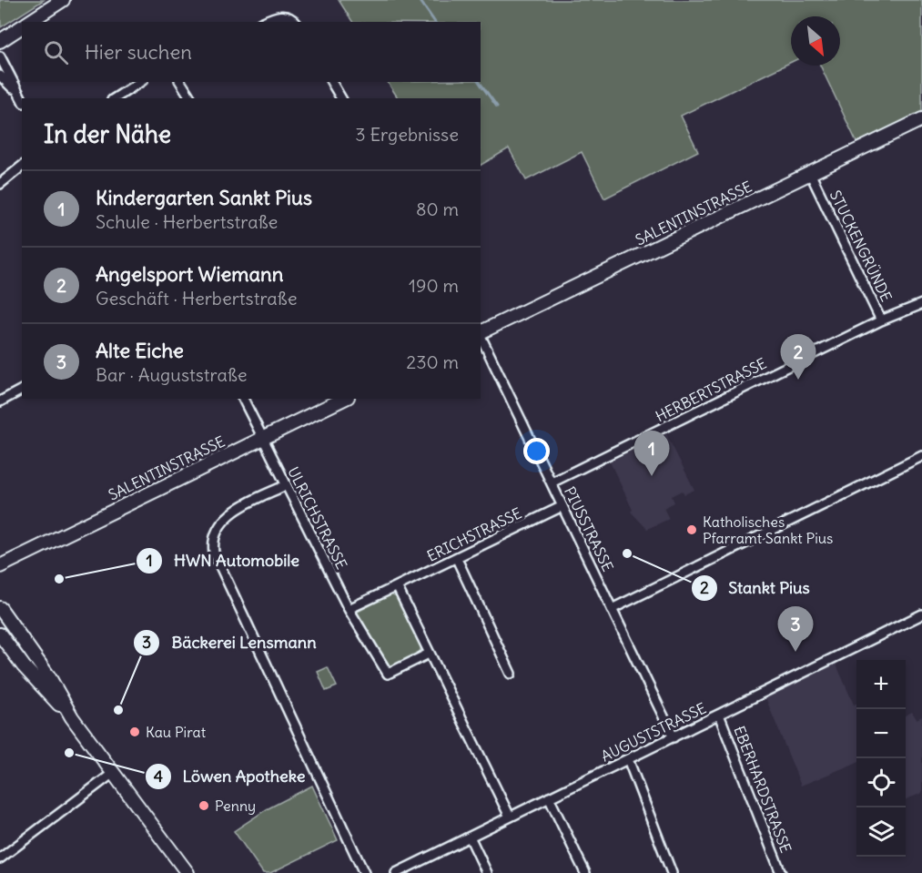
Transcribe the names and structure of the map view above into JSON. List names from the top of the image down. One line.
{"streets":{"street":["SALENTINSTRASSE","STUCKENGRÜNDE","HERBERTSTRASSE","ULRICHSTRASSE","PIUSSTRASSE","ERICHSTRASSE","AUGUSTSTRASSE","EBERHARDSTRASSE"]},"crossings":[["SALENTINSTRASSE","STUCKENGRÜNDE"],["SALENTINSTRASSE","ULRICHSTRASSE"],["STUCKENGRÜNDE","HERBERTSTRASSE"],["HERBERTSTRASSE","PIUSSTRASSE"],["PIUSSTRASSE","ERICHSTRASSE"],["PIUSSTRASSE","AUGUSTSTRASSE"],["AUGUSTSTRASSE","EBERHARDSTRASSE"]],"places":["Katholisches Pfarramt Sankt Pius","Stankt Pius","HWN Automobile","Bäckerei Lensmann","Kau Pirat","Löwen Apotheke","Penny"],"north":"bottom right","page":{"search":"Hier suchen","heading":["In der Nähe","3 Ergebnisse"],"list":[{"mark":"1","name":"Kindergarten Sankt Pius","note":"Schule · Herbertstraße","value":"80 m"},{"mark":"2","name":"Angelsport Wiemann","note":"Geschäft · Herbertstraße","value":"190 m"},{"mark":"3","name":"Alte Eiche","note":"Bar · Auguststraße","value":"230 m"}],"pins":["2","1","3"],"map_buttons":["+","−"]}}
